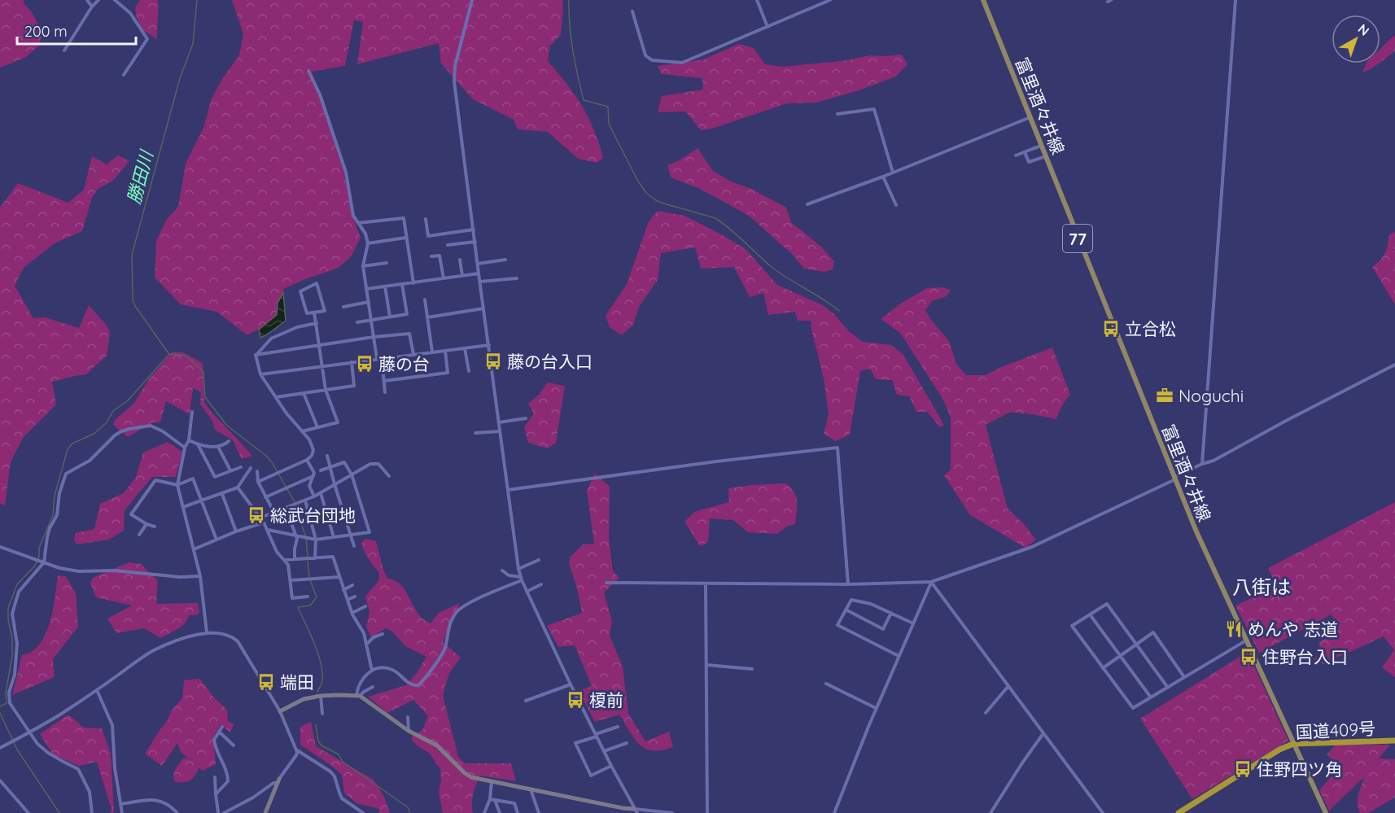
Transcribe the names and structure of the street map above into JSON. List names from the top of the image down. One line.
{"streets":{"highway":["国道409号"],"main road":["富里酒々井線","77"]},"crossings":[["富里酒々井線","国道409号"]],"districts":["八街は"],"water":["勝田川"],"places":{"bus stop":["立合松","藤の台入口","藤の台","総武台団地","住野台入口","端田","榎前","住野四ツ角"],"office":["Noguchi"],"restaurant":["めんや 志道"]},"scale_bar":"200 m","north":"top right"}
